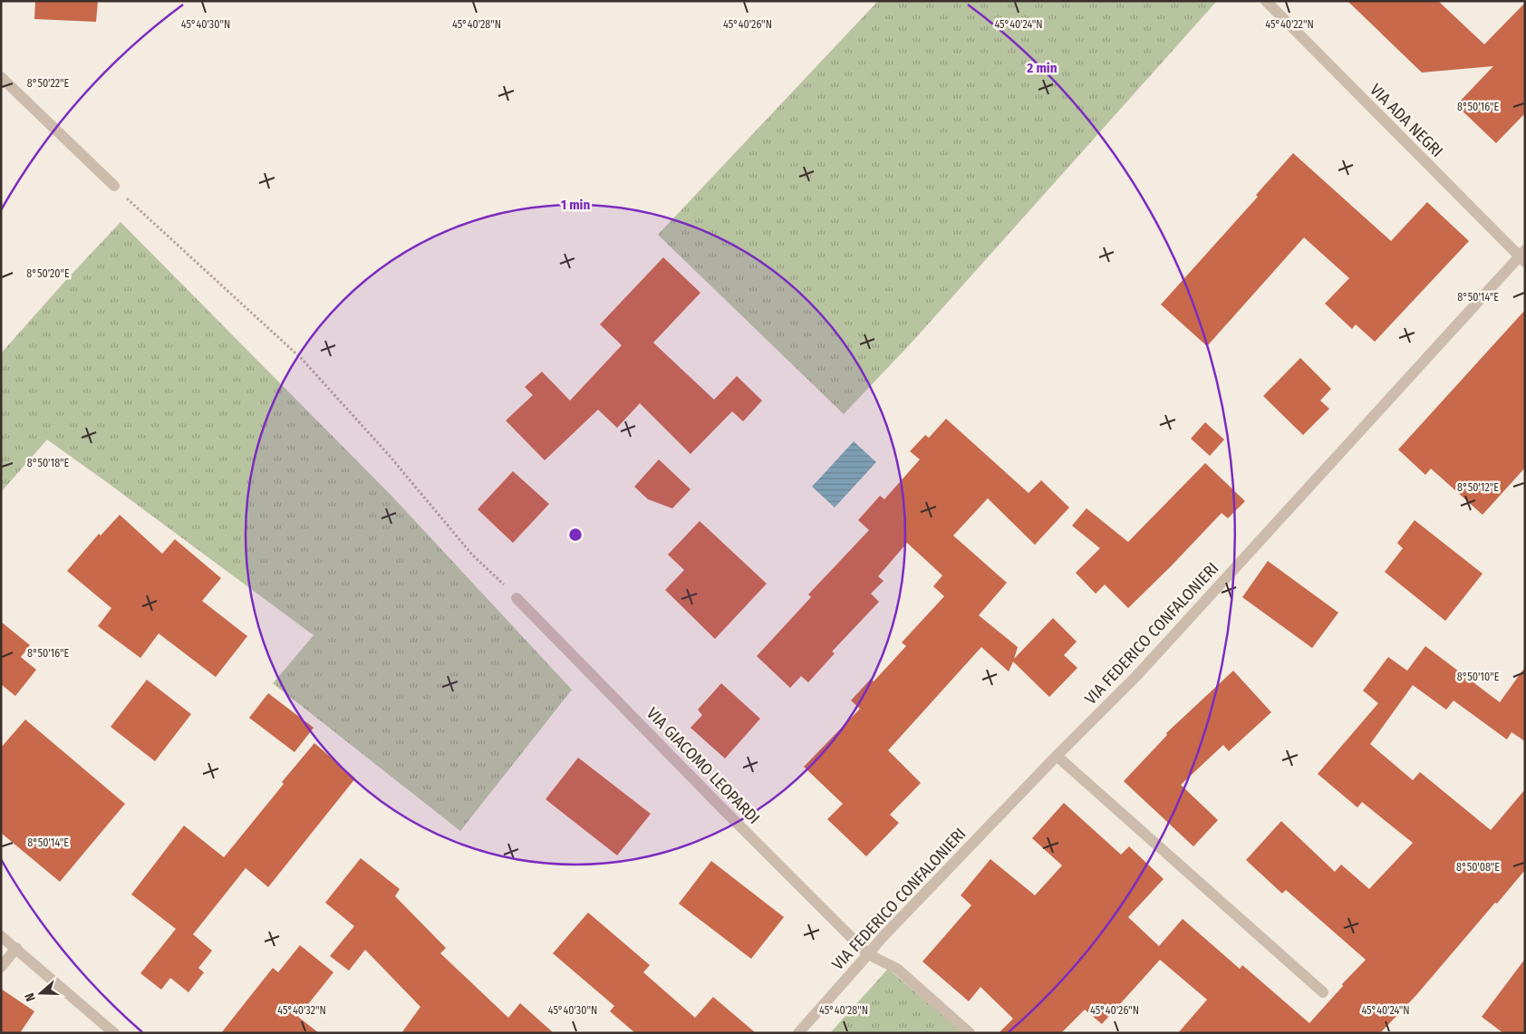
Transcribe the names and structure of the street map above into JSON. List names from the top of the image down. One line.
{"streets":{"street":["VIA ADA NEGRI","VIA FEDERICO CONFALONIERI","VIA GIACOMO LEOPARDI"]},"crossings":[["VIA ADA NEGRI","VIA FEDERICO CONFALONIERI"],["VIA FEDERICO CONFALONIERI","VIA GIACOMO LEOPARDI"]],"north":"left","coordinates":["45°40'26\"N","45°40'24\"N","45°40'30\"N","45°40'28\"N","45°40'22\"N","8°50'22\"E","8°50'16\"E","8°50'20\"E","8°50'14\"E","8°50'18\"E","8°50'12\"E","8°50'10\"E","8°50'08\"E","45°40'32\"N"],"rings":["2 min","1 min"]}
